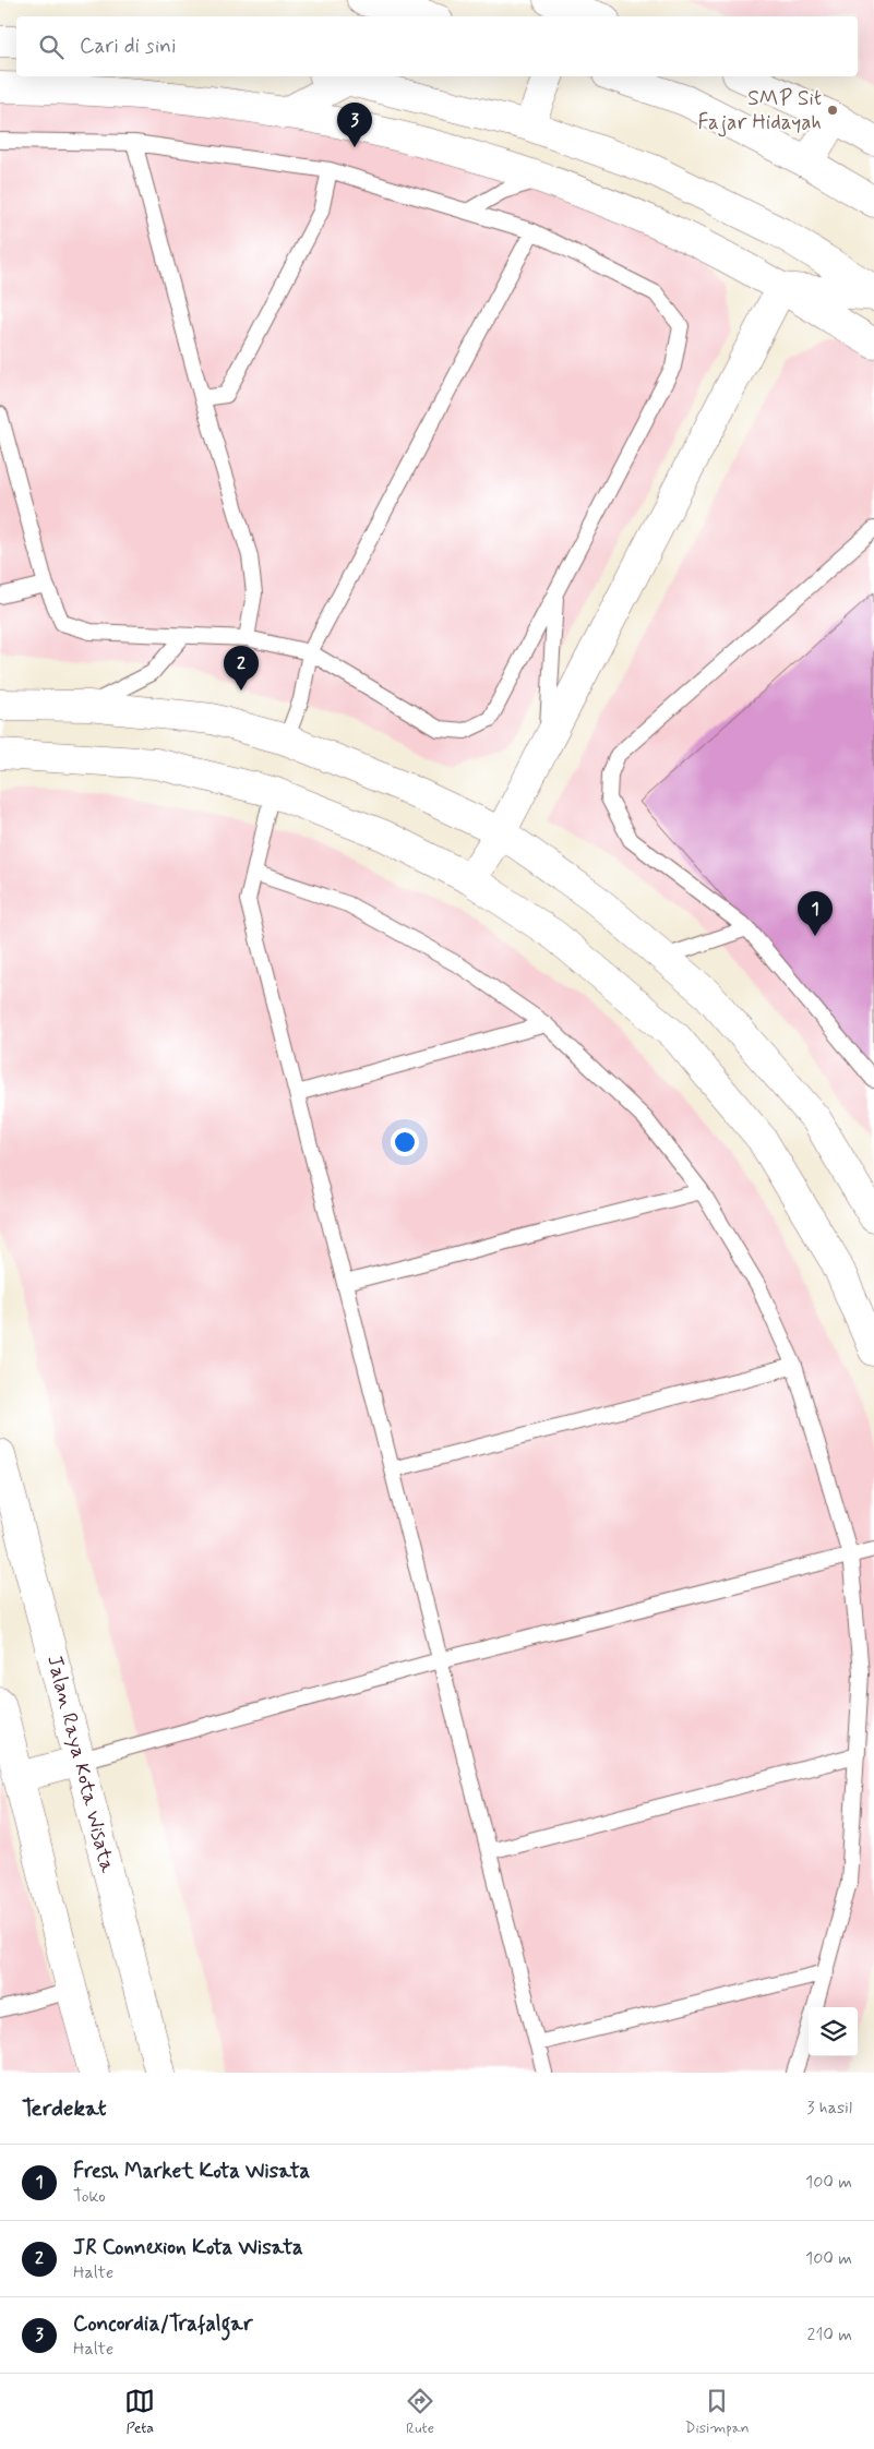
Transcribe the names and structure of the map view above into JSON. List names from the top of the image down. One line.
{"streets":{"street":["Jalan Raya Kota Wisata"]},"places":["SMP Sit Fajar Hidayah"],"page":{"search":"Cari di sini","pins":["3","2","1"],"heading":["Terdekat","3 hasil"],"list":[{"mark":"1","name":"Fresh Market Kota Wisata","note":"Toko","value":"100 m"},{"mark":"2","name":"JR Connexion Kota Wisata","note":"Halte","value":"100 m"},{"mark":"3","name":"Concordia/Trafalgar","note":"Halte","value":"210 m"}],"nav":["Peta","Rute","Disimpan"]}}
